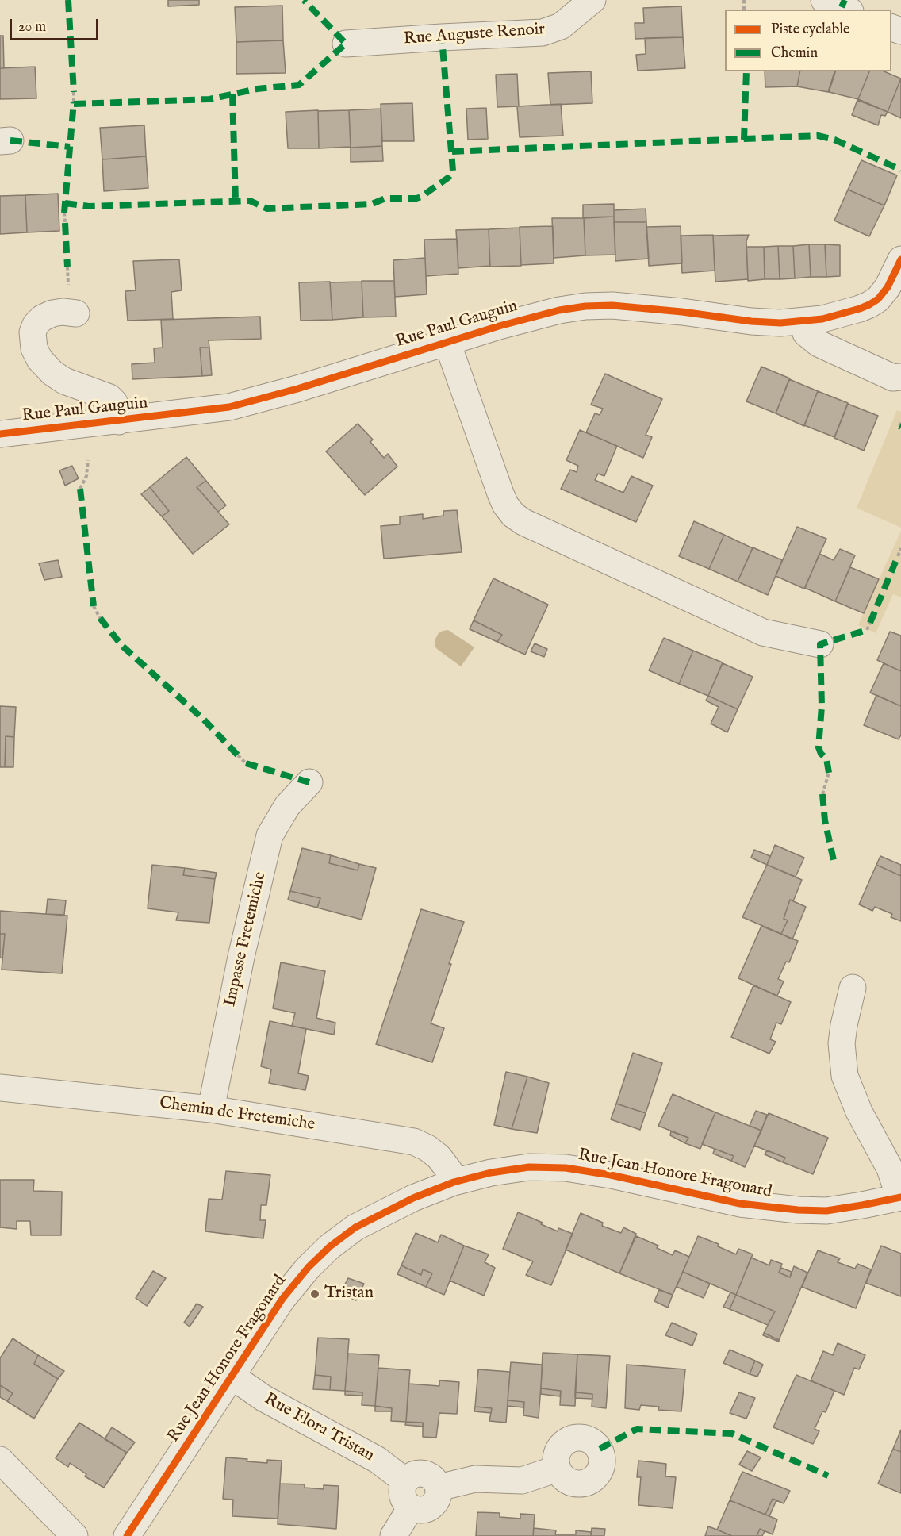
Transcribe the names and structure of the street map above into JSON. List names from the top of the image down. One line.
{"streets":{"street":["Rue Auguste Renoir","Rue Paul Gauguin","Impasse Fretemiche","Chemin de Fretemiche","Rue Jean Honore Fragonard","Rue Flora Tristan"]},"crossings":[["Impasse Fretemiche","Chemin de Fretemiche"],["Chemin de Fretemiche","Rue Jean Honore Fragonard"],["Rue Jean Honore Fragonard","Rue Flora Tristan"]],"places":["Tristan"],"legend":["Piste cyclable","Chemin"],"scale_bar":"20 m"}
